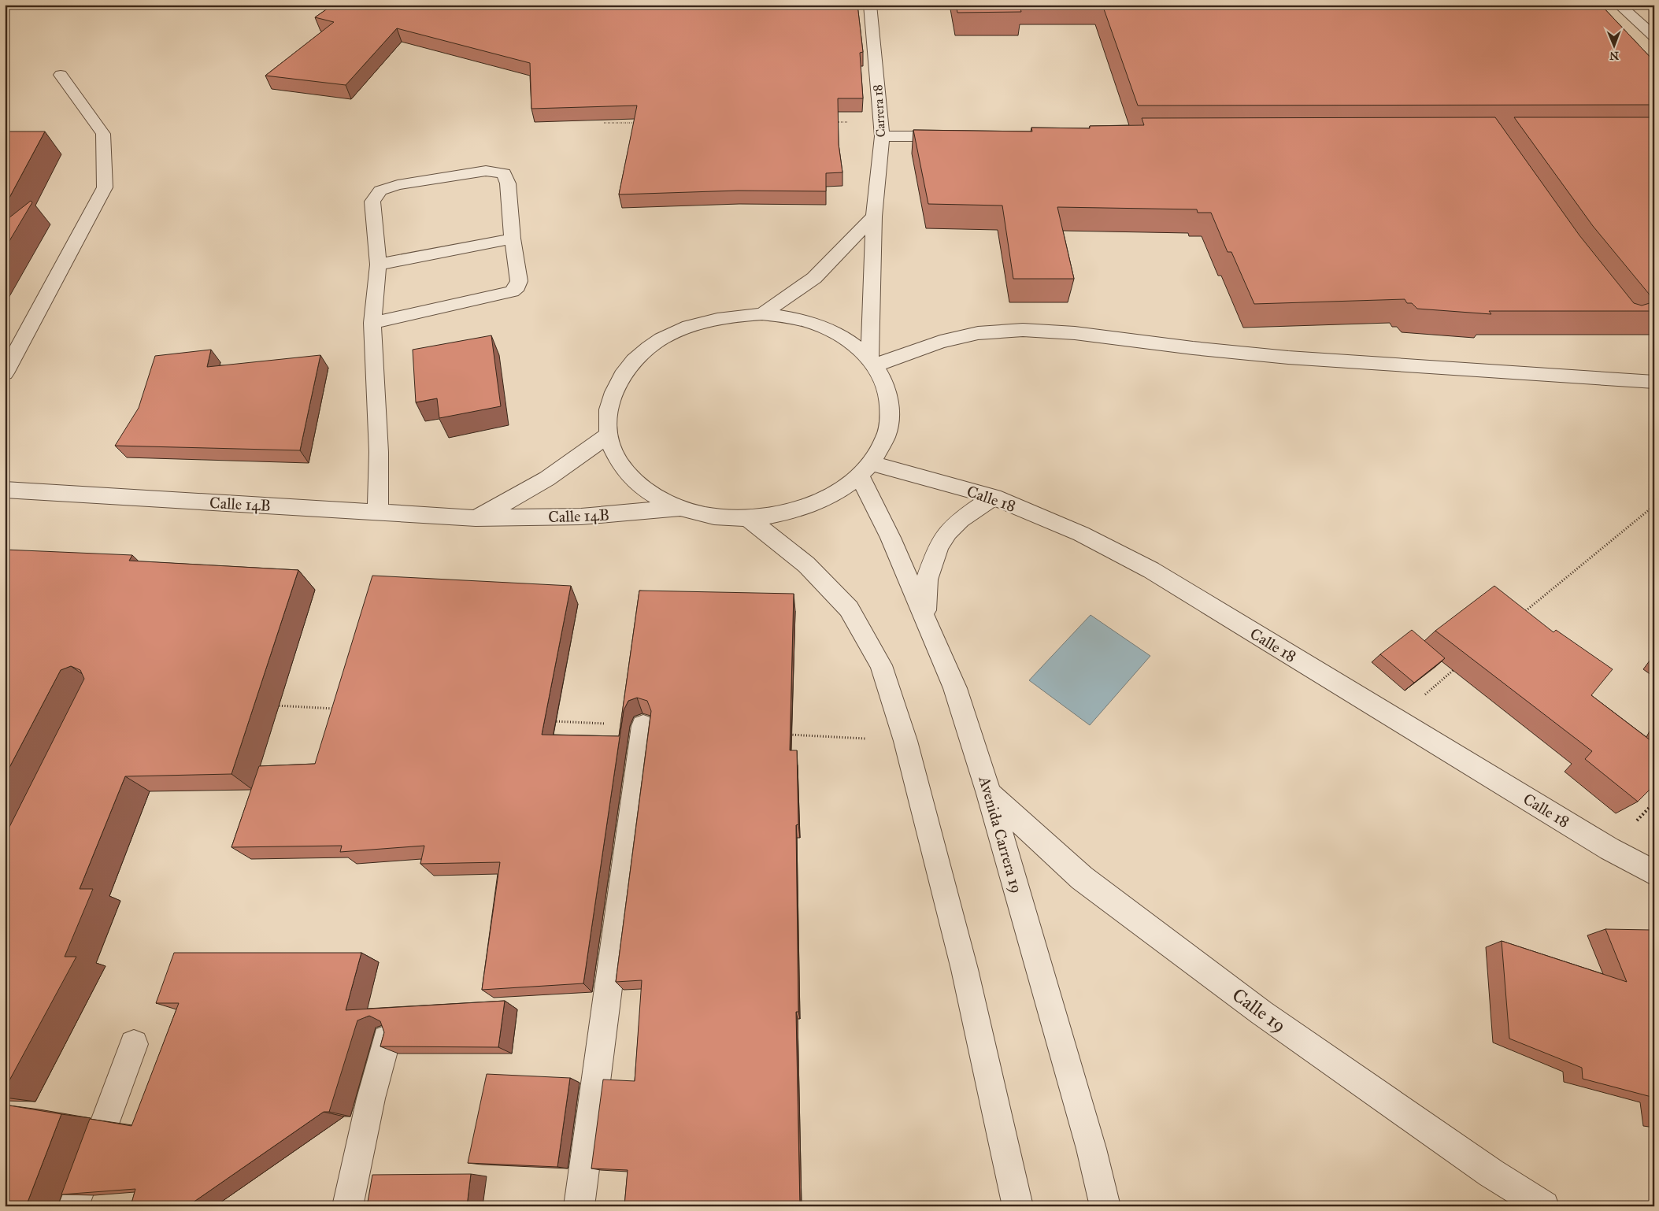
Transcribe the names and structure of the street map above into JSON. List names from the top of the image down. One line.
{"streets":{"street":["Carrera 18","Calle 18","Calle 14B","Avenida Carrera 19","Calle 19"]},"crossings":[["Calle 18","Avenida Carrera 19"],["Avenida Carrera 19","Calle 19"]],"north":"bottom"}
